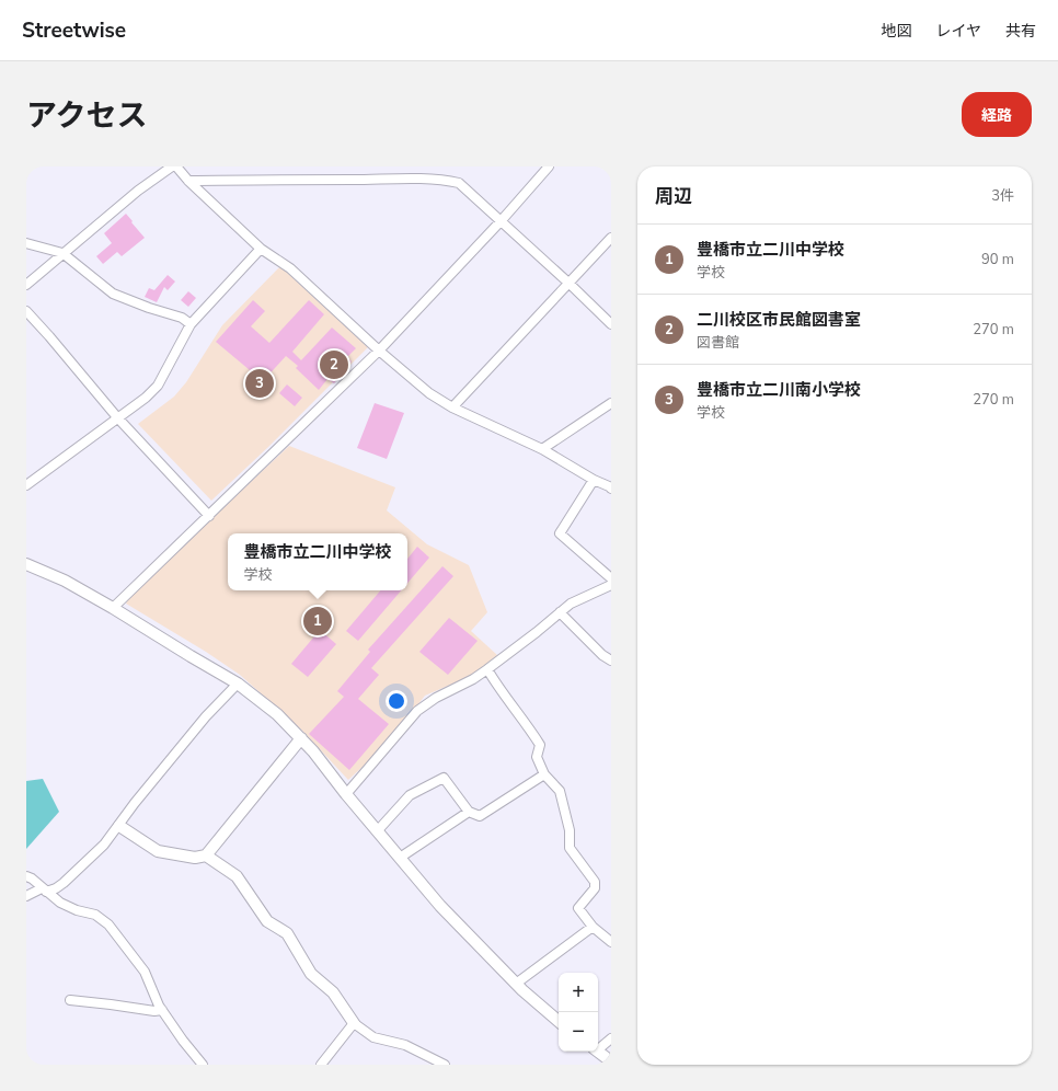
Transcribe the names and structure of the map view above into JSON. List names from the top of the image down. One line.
{"page":{"header":"Streetwise","nav":["地図","レイヤ","共有"],"title":"アクセス","buttons":"経路","heading":["周辺","3件"],"list":[{"mark":"1","name":"豊橋市立二川中学校","note":"学校","value":"90 m"},{"mark":"2","name":"二川校区市民館図書室","note":"図書館","value":"270 m"},{"mark":"3","name":"豊橋市立二川南小学校","note":"学校","value":"270 m"}],"pins":["2","3","1"],"popup":["豊橋市立二川中学校","学校"],"map_buttons":["+","−"]}}
